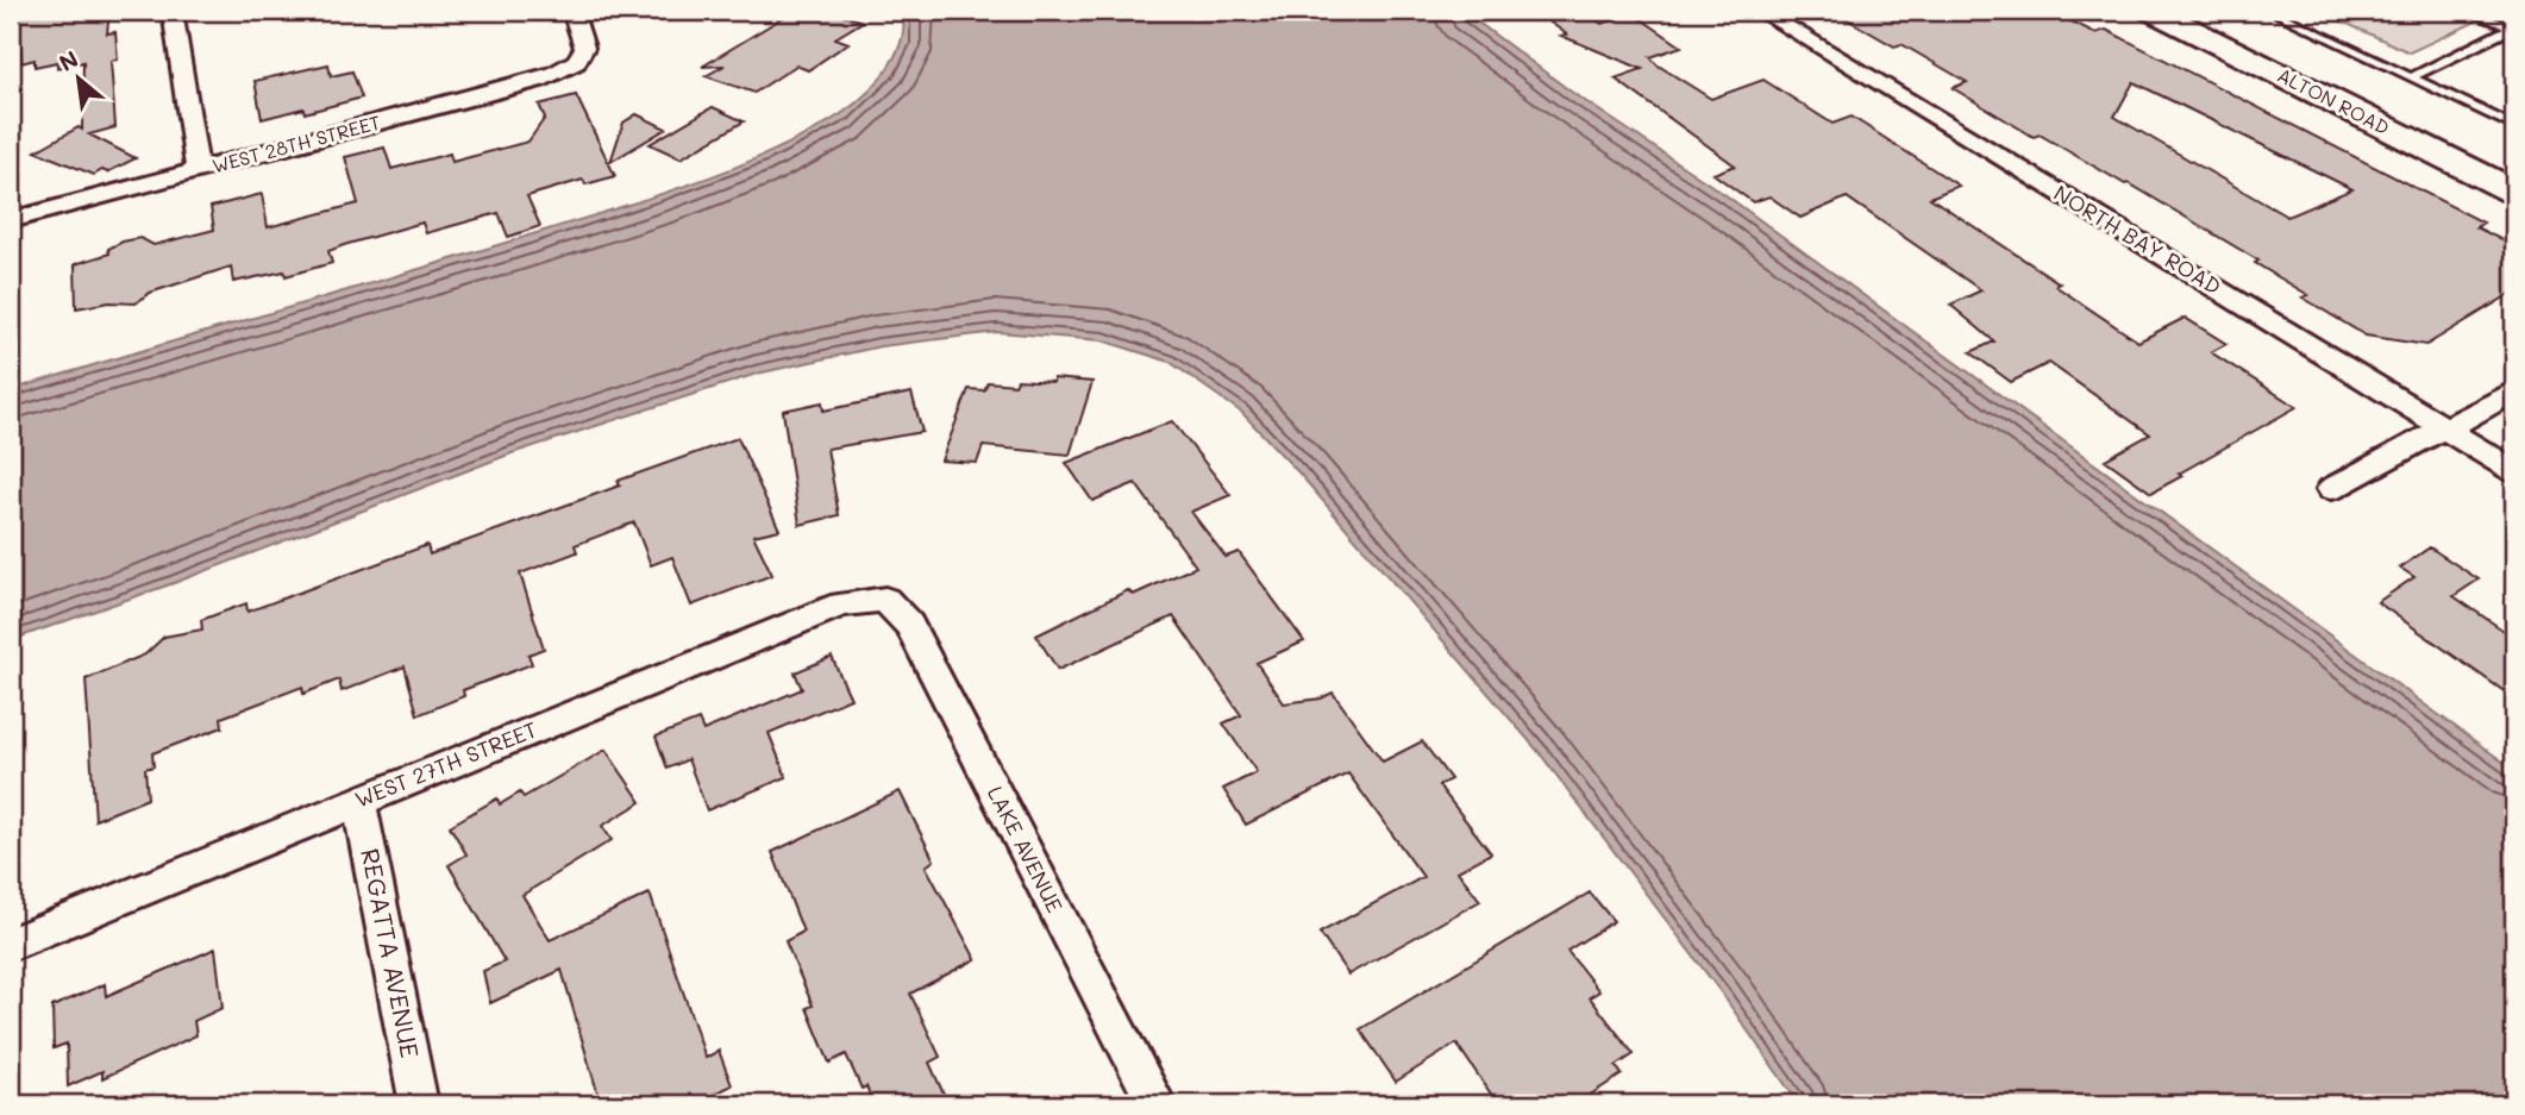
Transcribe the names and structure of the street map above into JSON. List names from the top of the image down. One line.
{"streets":{"highway":["ALTON ROAD"],"street":["WEST 28TH STREET","NORTH BAY ROAD","WEST 27TH STREET","LAKE AVENUE","REGATTA AVENUE"]},"crossings":[["WEST 27TH STREET","LAKE AVENUE"],["WEST 27TH STREET","REGATTA AVENUE"]],"north":"top left"}
